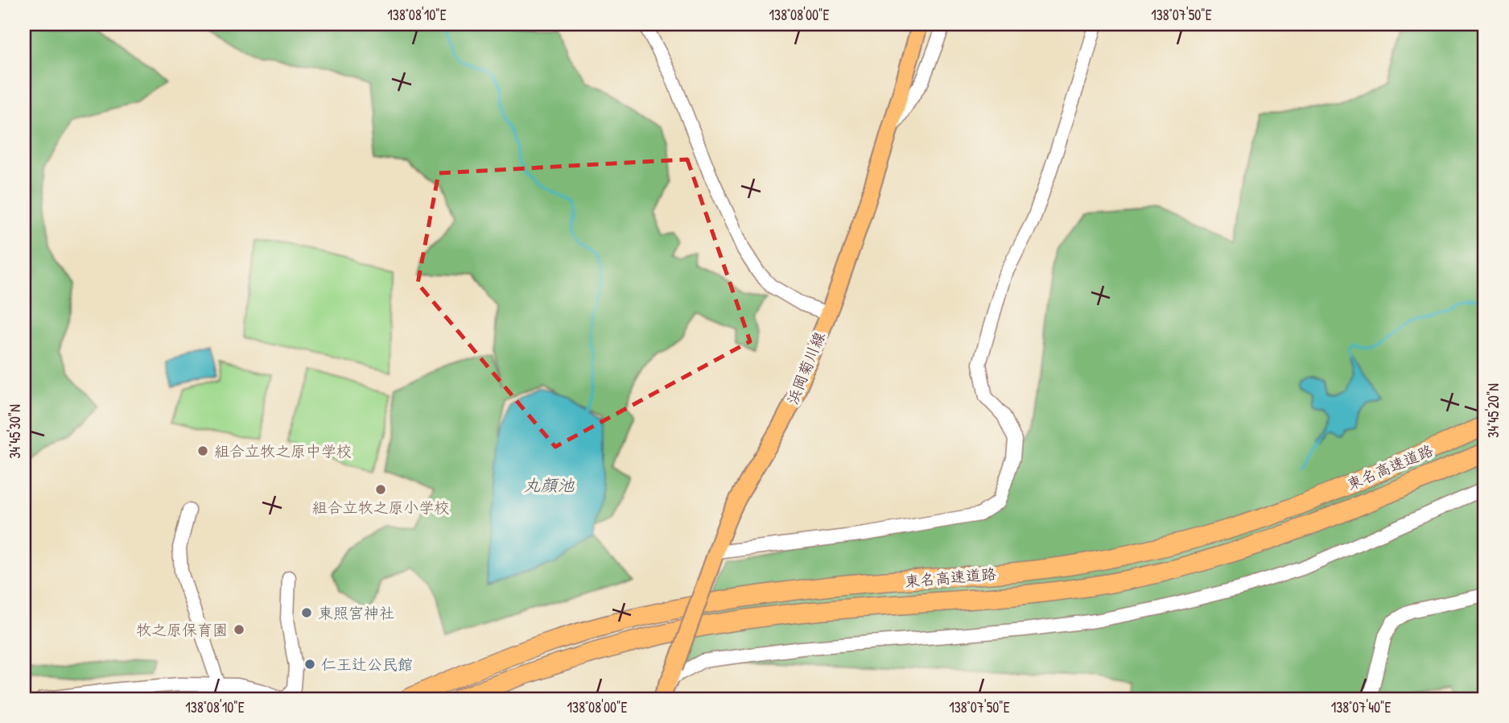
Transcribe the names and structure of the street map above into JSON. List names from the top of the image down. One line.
{"streets":{"highway":["東名高速道路"],"main road":["浜岡菊川線"]},"water":["丸顔池"],"places":["組合立牧之原中学校","組合立牧之原小学校","東照宮神社","牧之原保育園","仁王辻公民館"],"coordinates":["138°08'10\"E","138°08'00\"E","138°07'50\"E","34°45'20\"N","34°45'30\"N","138°07'40\"E"]}
